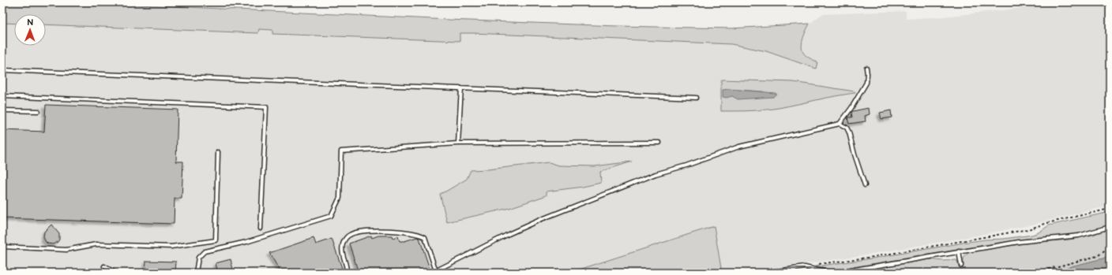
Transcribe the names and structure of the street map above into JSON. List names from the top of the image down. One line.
{"north":"top"}
